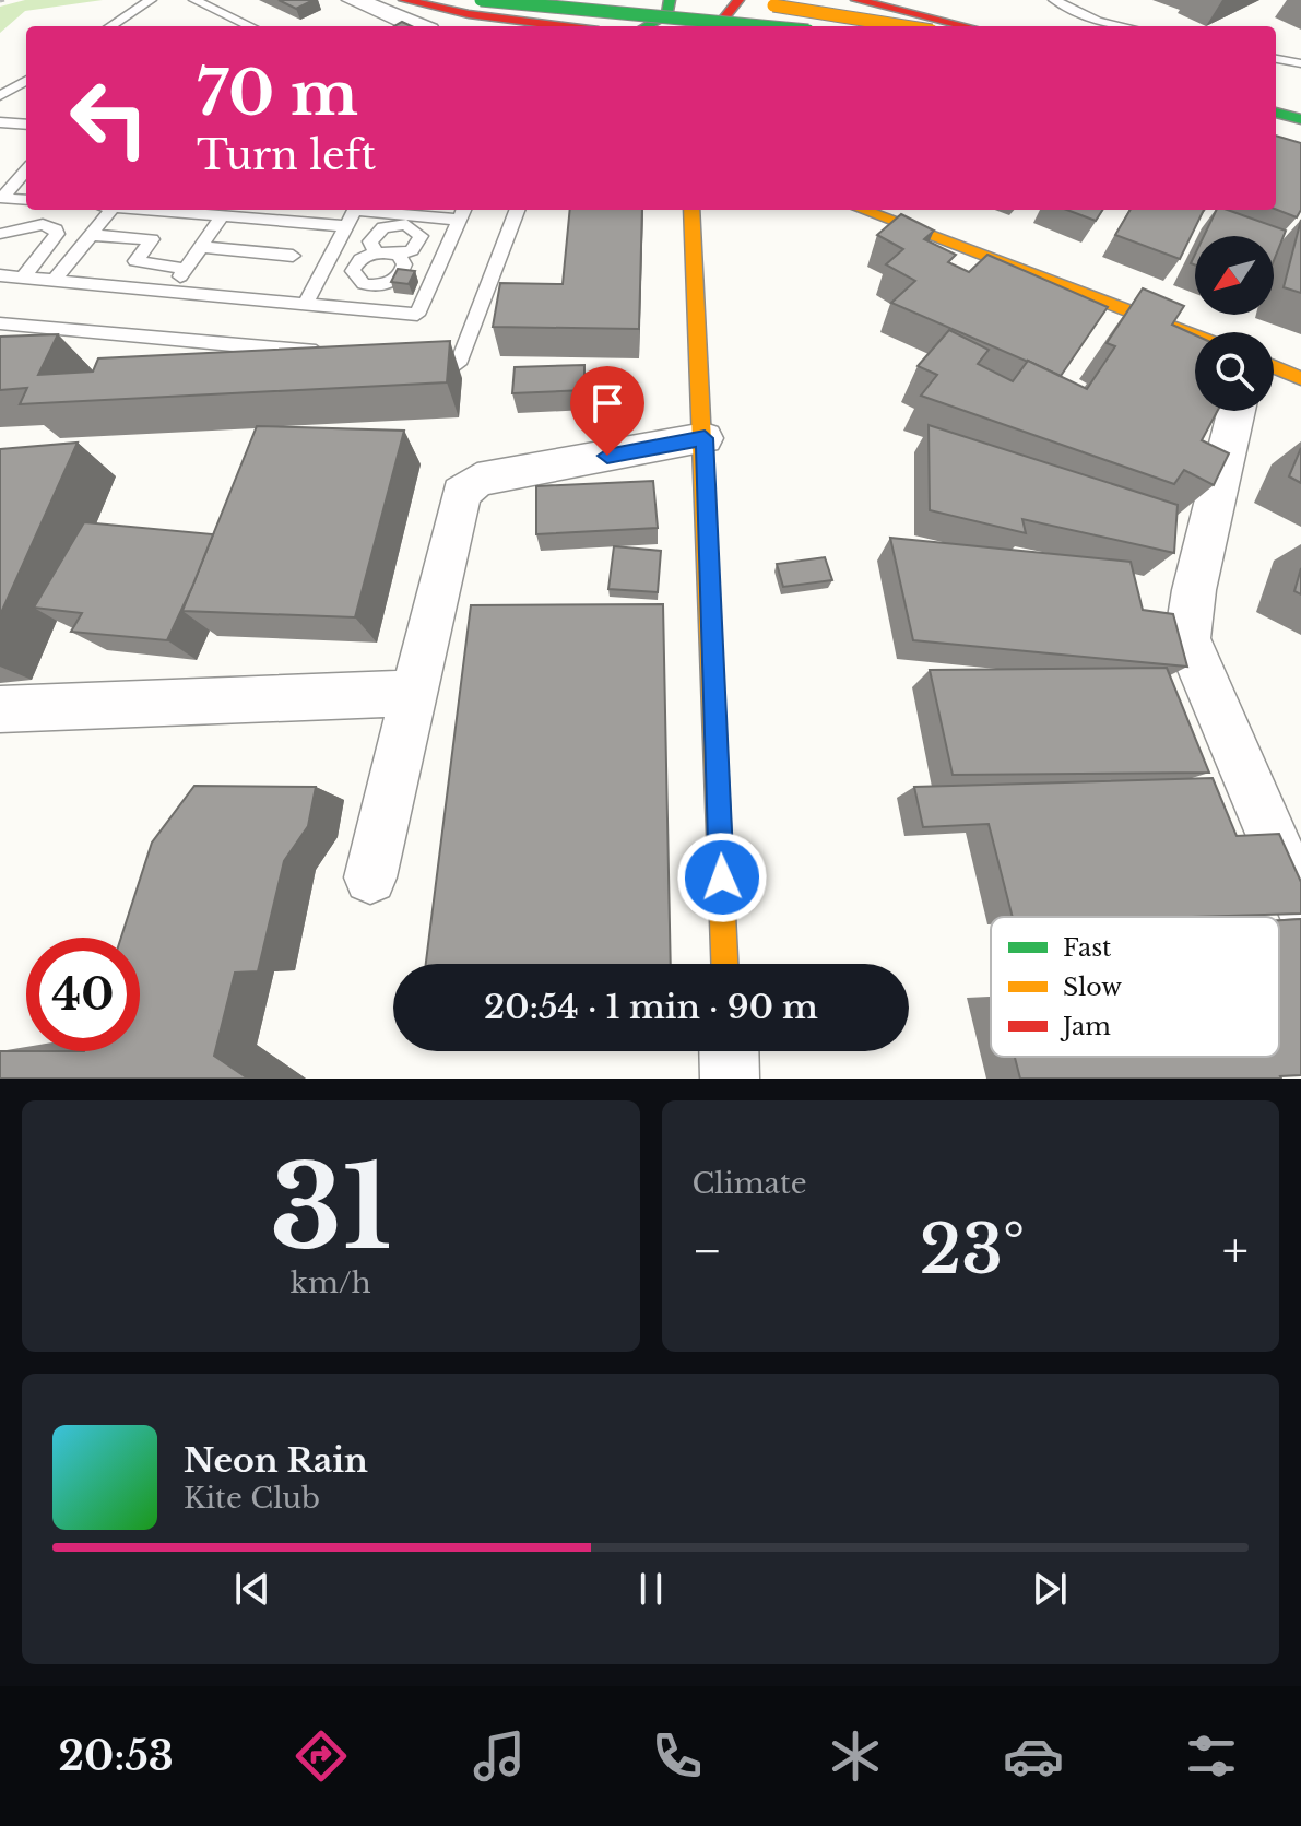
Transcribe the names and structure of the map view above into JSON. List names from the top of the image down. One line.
{"legend":["Fast","Slow","Jam"],"north":"bottom left","page":{"turn":["70 m","Turn left"],"limit":"40","trip":"20:54 · 1 min · 90 m","tile":[["31","km/h"],"Climate"],"heat":["−","23°","+"],"song":["Neon Rain","Kite Club"],"tabs":"20:53"}}
